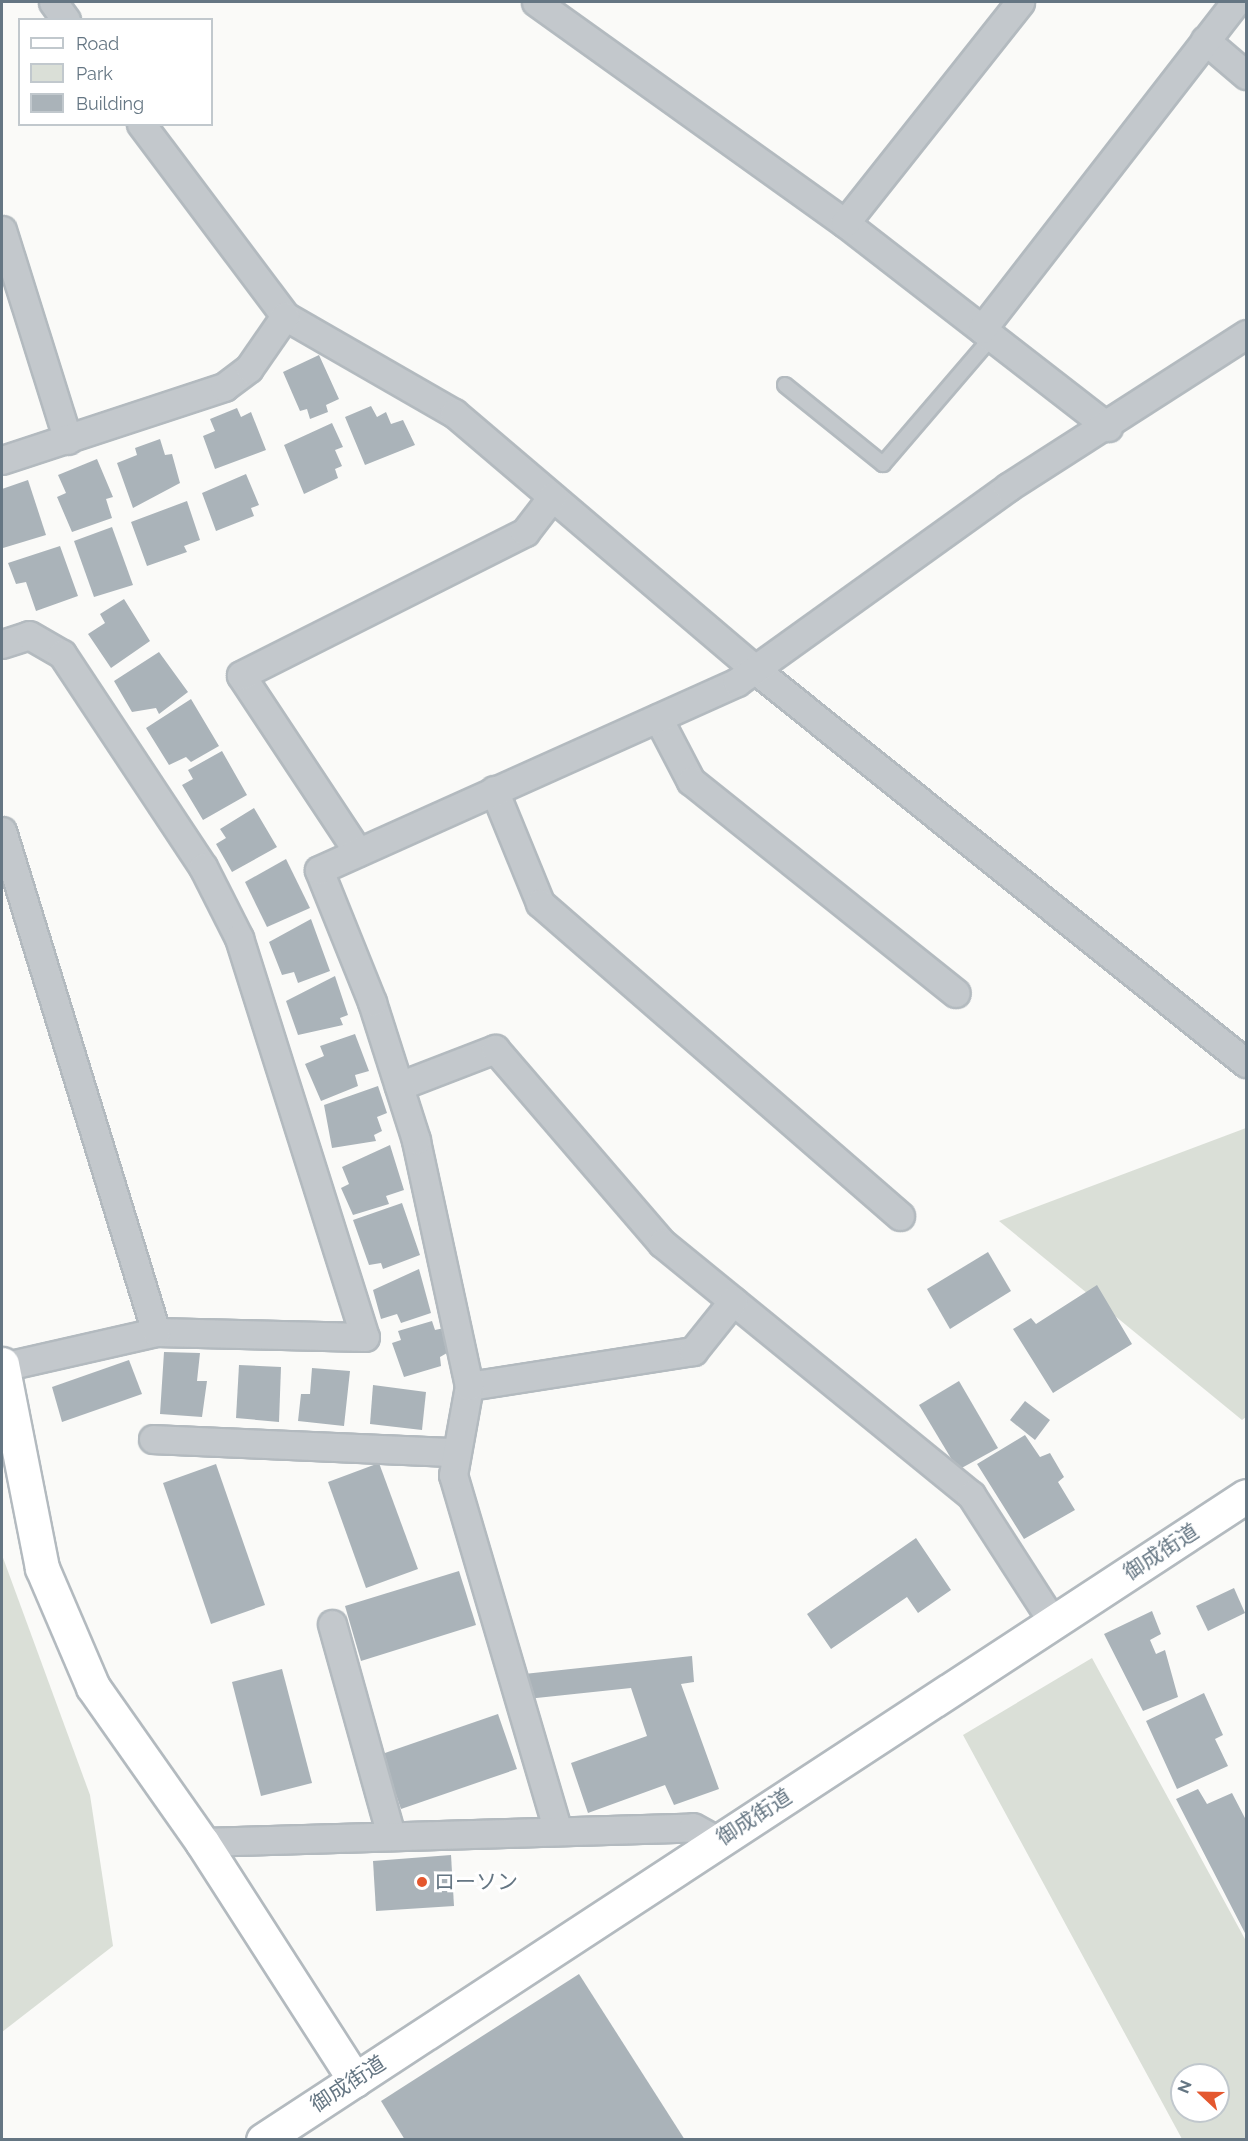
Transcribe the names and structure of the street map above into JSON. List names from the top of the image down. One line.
{"streets":{"street":["御成街道"]},"places":["ローソン"],"legend":["Road","Park","Building"],"north":"left"}
